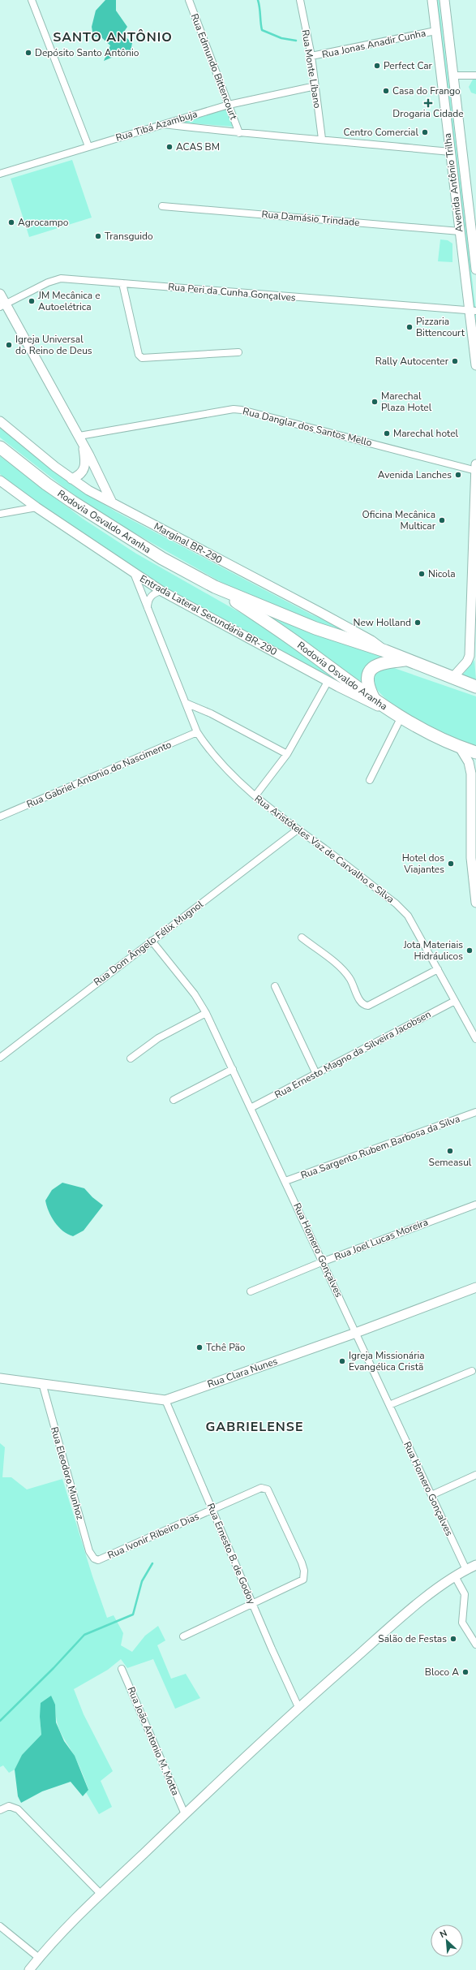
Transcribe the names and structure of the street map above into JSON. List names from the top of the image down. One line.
{"streets":{"highway":["Rodovia Osvaldo Aranha"],"main road":["Avenida Antônio Trilha","Marginal BR-290","Entrada Lateral Secundária BR-290","Rua Clara Nunes"],"street":["Rua Jonas Anadir Cunha","Rua Edmundo Bittencourt","Rua Monte Líbano","Rua Tibá Azambuja","Rua Damásio Trindade","Rua Peri da Cunha Gonçalves","Rua Danglar dos Santos Mello","Rua Gabriel Antonio do Nascimento","Rua Aristóteles Vaz de Carvalho e Silva","Rua Dom Ângelo Félix Mugnol","Rua Ernesto Magno da Silveira Jacobsen","Rua Sargento Rubem Barbosa da Silva","Rua Joel Lucas Moreira","Rua Homero Gonçalves","Rua Eleodoro Munhoz","Rua Ivonir Ribeiro Dias","Rua Ernesto B. de Godoy","Rua João Antonio M. Motta"]},"crossings":[["Rua Jonas Anadir Cunha","Rua Monte Líbano"],["Rua Jonas Anadir Cunha","Avenida Antônio Trilha"],["Rua Edmundo Bittencourt","Rua Tibá Azambuja"],["Rua Monte Líbano","Rua Tibá Azambuja"],["Avenida Antônio Trilha","Rua Damásio Trindade"],["Avenida Antônio Trilha","Rua Peri da Cunha Gonçalves"],["Rodovia Osvaldo Aranha","Marginal BR-290"],["Rodovia Osvaldo Aranha","Entrada Lateral Secundária BR-290"],["Entrada Lateral Secundária BR-290","Rua Aristóteles Vaz de Carvalho e Silva"],["Rua Gabriel Antonio do Nascimento","Rua Aristóteles Vaz de Carvalho e Silva"],["Rua Aristóteles Vaz de Carvalho e Silva","Rua Dom Ângelo Félix Mugnol"],["Rua Aristóteles Vaz de Carvalho e Silva","Rua Ernesto Magno da Silveira Jacobsen"],["Rua Dom Ângelo Félix Mugnol","Rua Homero Gonçalves"],["Rua Ernesto Magno da Silveira Jacobsen","Rua Homero Gonçalves"],["Rua Sargento Rubem Barbosa da Silva","Rua Homero Gonçalves"],["Rua Joel Lucas Moreira","Rua Homero Gonçalves"],["Rua Homero Gonçalves","Rua Clara Nunes"],["Rua Clara Nunes","Rua Eleodoro Munhoz"],["Rua Clara Nunes","Rua Ernesto B. de Godoy"],["Rua Eleodoro Munhoz","Rua Ivonir Ribeiro Dias"],["Rua Ivonir Ribeiro Dias","Rua Ernesto B. de Godoy"]],"districts":["SANTO ANTÔNIO","GABRIELENSE"],"places":{"other":["Depósito Santo Antônio","Perfect Car","Casa do Frango","Centro Comercial","ACAS BM","Agrocampo","Transguido","JM Mecânica e Autoelétrica","Pizzaria Bittencourt","Igreja Universal do Reino de Deus","Rally Autocenter","Marechal Plaza Hotel","Marechal hotel","Avenida Lanches","Oficina Mecânica Multicar","Nicola","New Holland","Hotel dos Viajantes","Jota Materiais Hidráulicos","Semeasul","Tchê Pão","Igreja Missionária Evangélica Cristã","Salão de Festas","Bloco A"],"health":["Drogaria Cidade"]},"north":"top left"}
